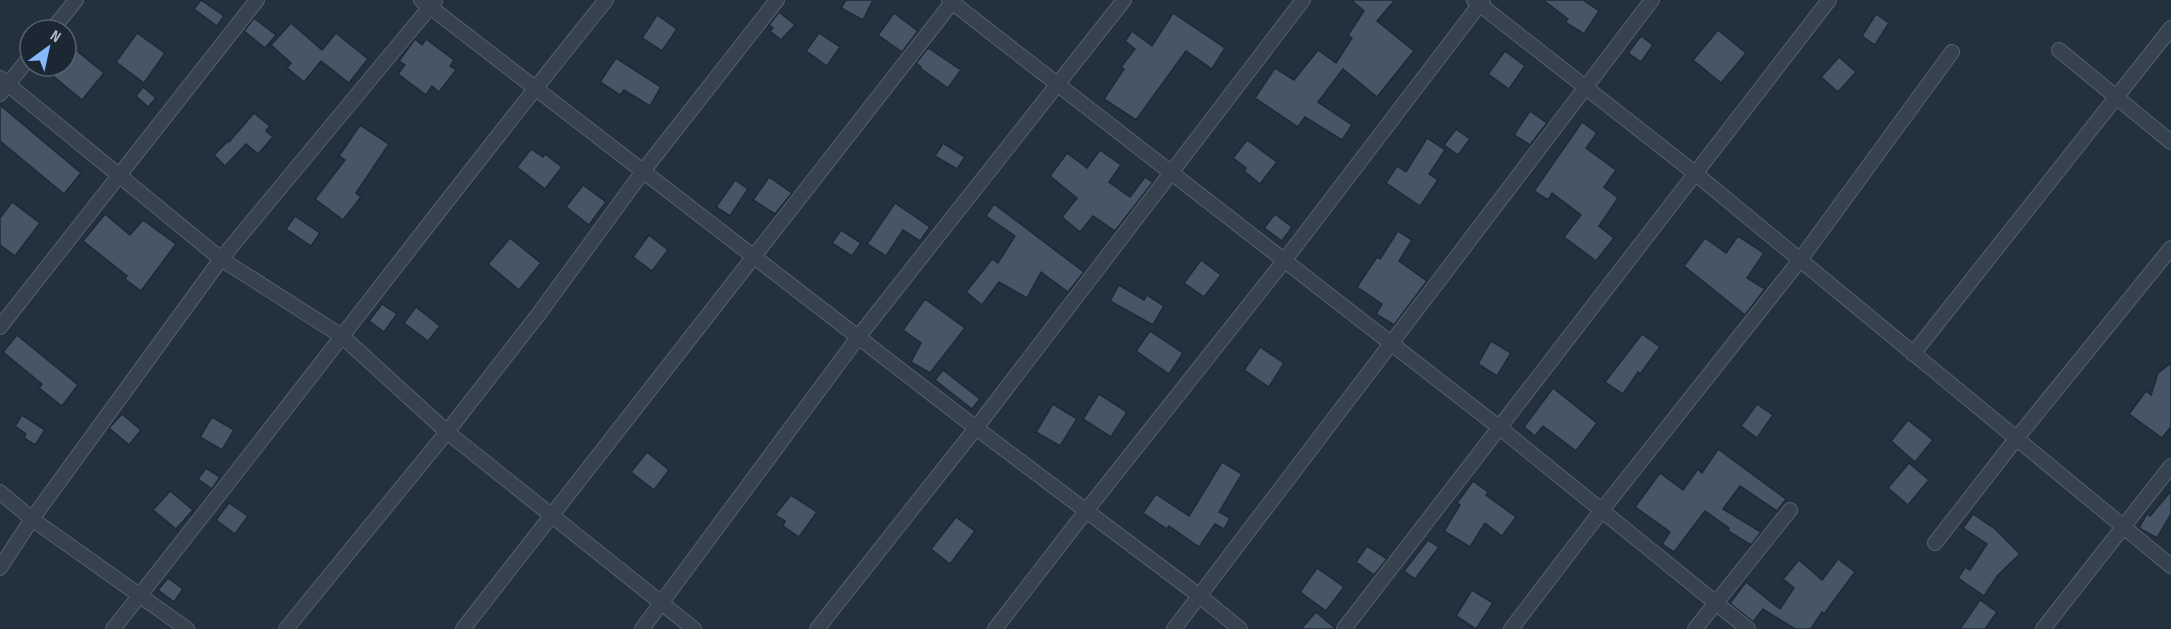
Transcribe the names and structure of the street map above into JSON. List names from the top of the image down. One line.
{"north":"top right"}
